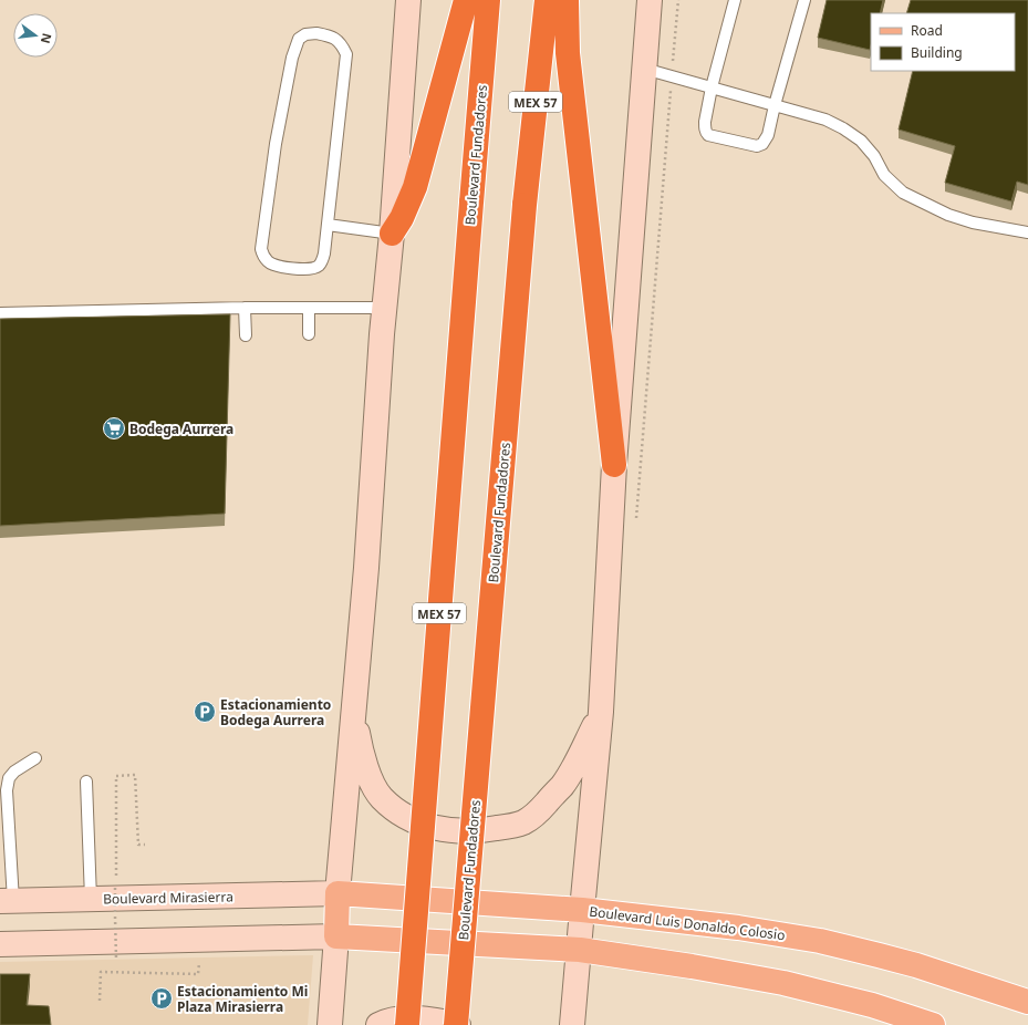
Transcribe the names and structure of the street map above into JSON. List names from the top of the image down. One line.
{"streets":{"highway":["MEX 57","Boulevard Fundadores"],"main road":["Boulevard Mirasierra","Boulevard Luis Donaldo Colosio"]},"crossings":[["Boulevard Mirasierra","Boulevard Luis Donaldo Colosio"]],"places":{"supermarket":["Bodega Aurrera"],"parking":["Estacionamiento Bodega Aurrera","Estacionamiento Mi Plaza Mirasierra"]},"legend":["Road","Building"],"north":"right"}
